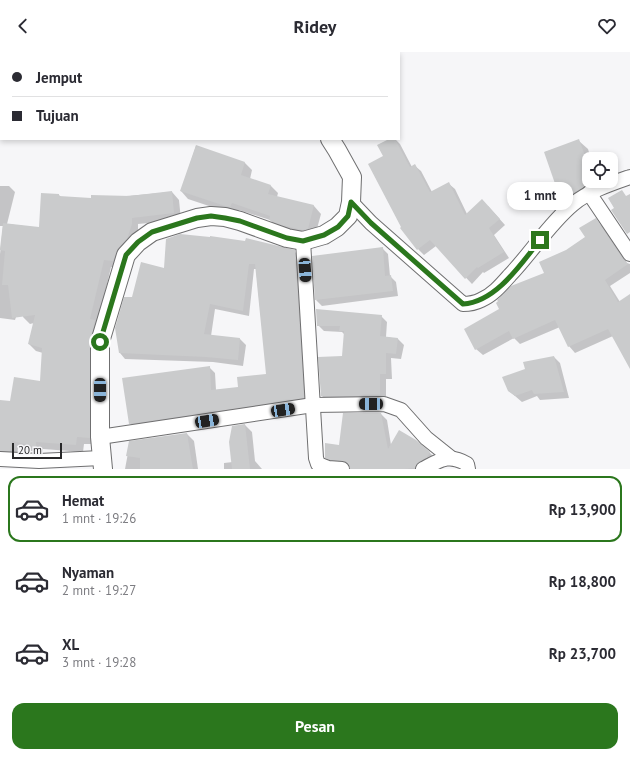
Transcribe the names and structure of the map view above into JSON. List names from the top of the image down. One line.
{"scale_bar":"20 m","page":{"header":"Ridey","banner":["Jemput","Tujuan"],"bubble":"1 mnt","scale":"20 m","list":[{"name":"Hemat","note":"1 mnt · 19:26","value":"Rp 13,900"},{"name":"Nyaman","note":"2 mnt · 19:27","value":"Rp 18,800"},{"name":"XL","note":"3 mnt · 19:28","value":"Rp 23,700"}],"buttons":"Pesan"}}
